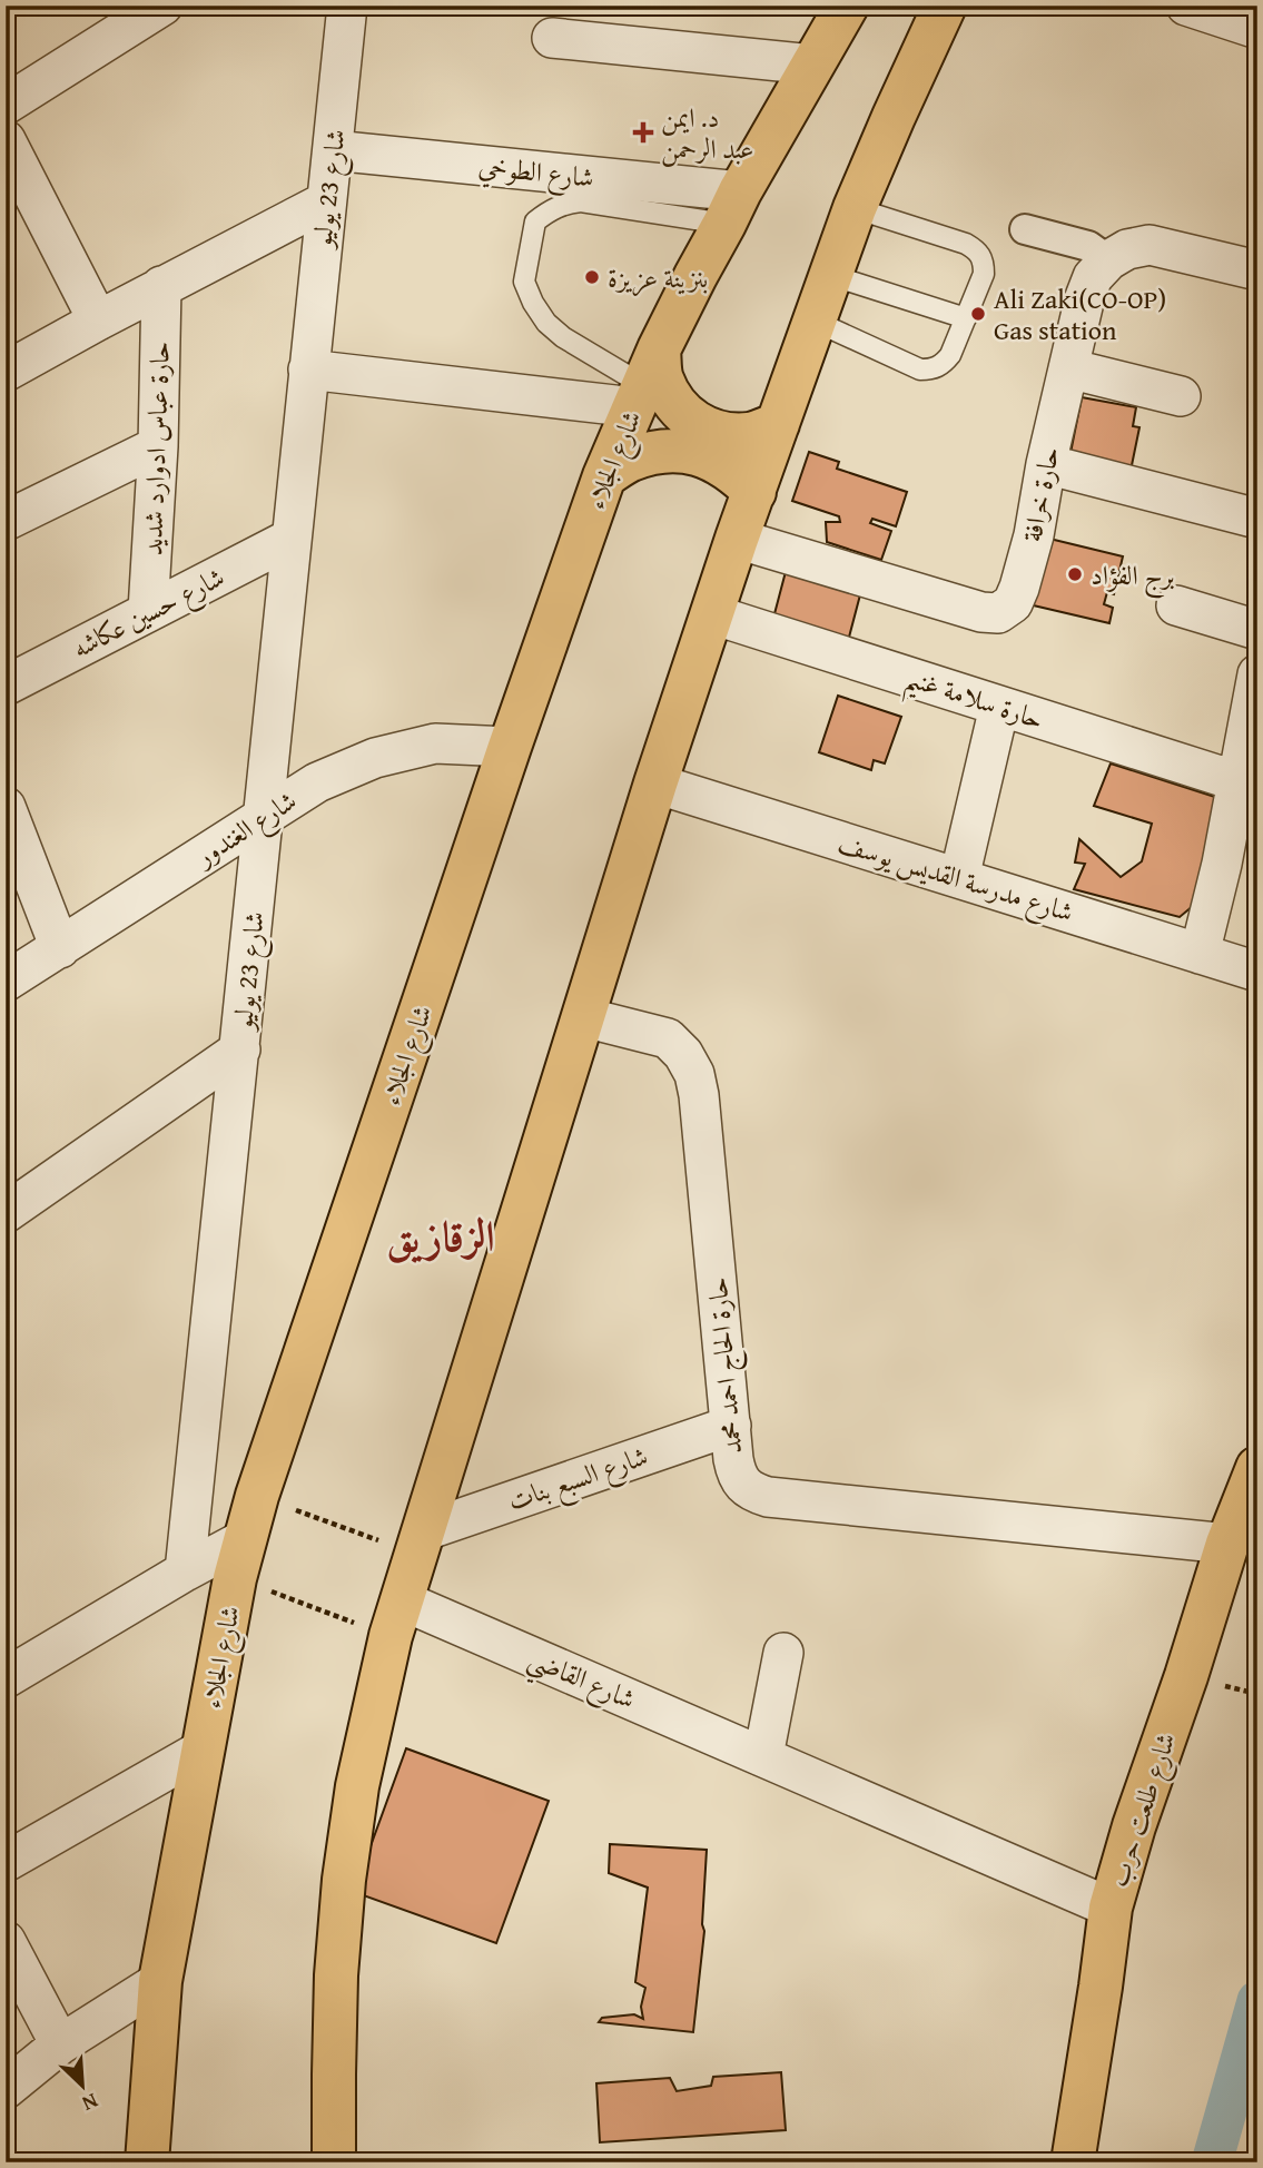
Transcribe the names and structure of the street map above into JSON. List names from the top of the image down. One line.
{"streets":{"main road":["شارع الجلاء","شارع طلعت حرب"],"street":["شارع الطوخي","شارع 23 يوليو","حارة عباس ادوارد شديد","حارة خرافة","شارع حسين عكاشه","حارة سلامة غنيم","شارع الغندور","شارع مدرسة القديس يوسف","حارة الحاج احمد محمد","شارع السبع بنات","شارع القاضي"]},"crossings":[["شارع الطوخي","شارع 23 يوليو"],["شارع الطوخي","شارع الجلاء"],["شارع 23 يوليو","شارع حسين عكاشه"],["شارع 23 يوليو","شارع الغندور"],["حارة عباس ادوارد شديد","شارع حسين عكاشه"],["شارع الجلاء","شارع الغندور"],["حارة الحاج احمد محمد","شارع السبع بنات"],["حارة الحاج احمد محمد","شارع طلعت حرب"],["شارع القاضي","شارع طلعت حرب"]],"districts":["الزقازيق"],"places":{"health":["د. ايمن عبد الرحمن"],"other":["بنزينة عزيزة","Ali Zaki(CO-OP) Gas station","برج الفؤاد"]},"north":"bottom right"}
